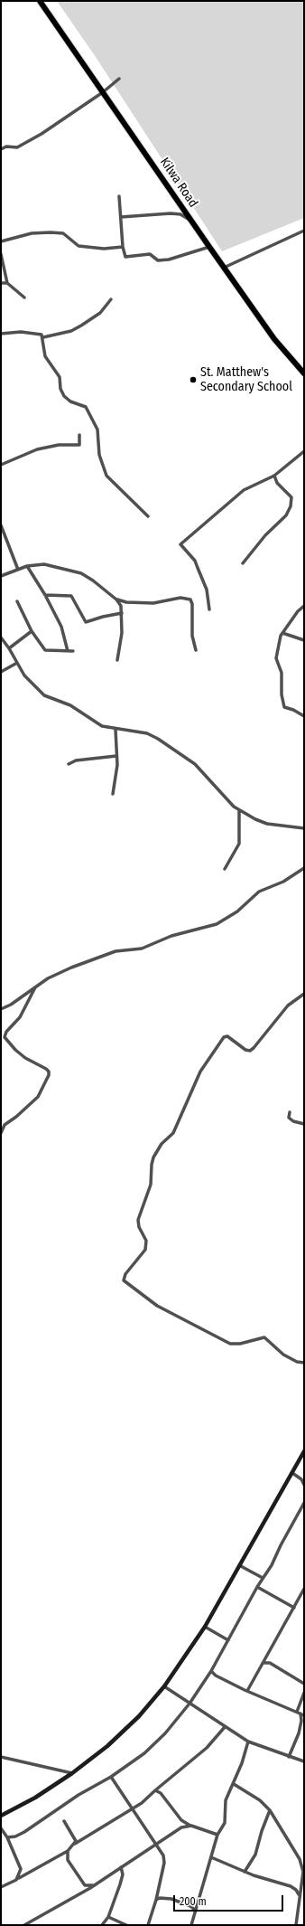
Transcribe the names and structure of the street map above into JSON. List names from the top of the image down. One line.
{"streets":{"highway":["Kilwa Road"]},"places":["St. Matthew's Secondary School"],"scale_bar":"200 m"}
